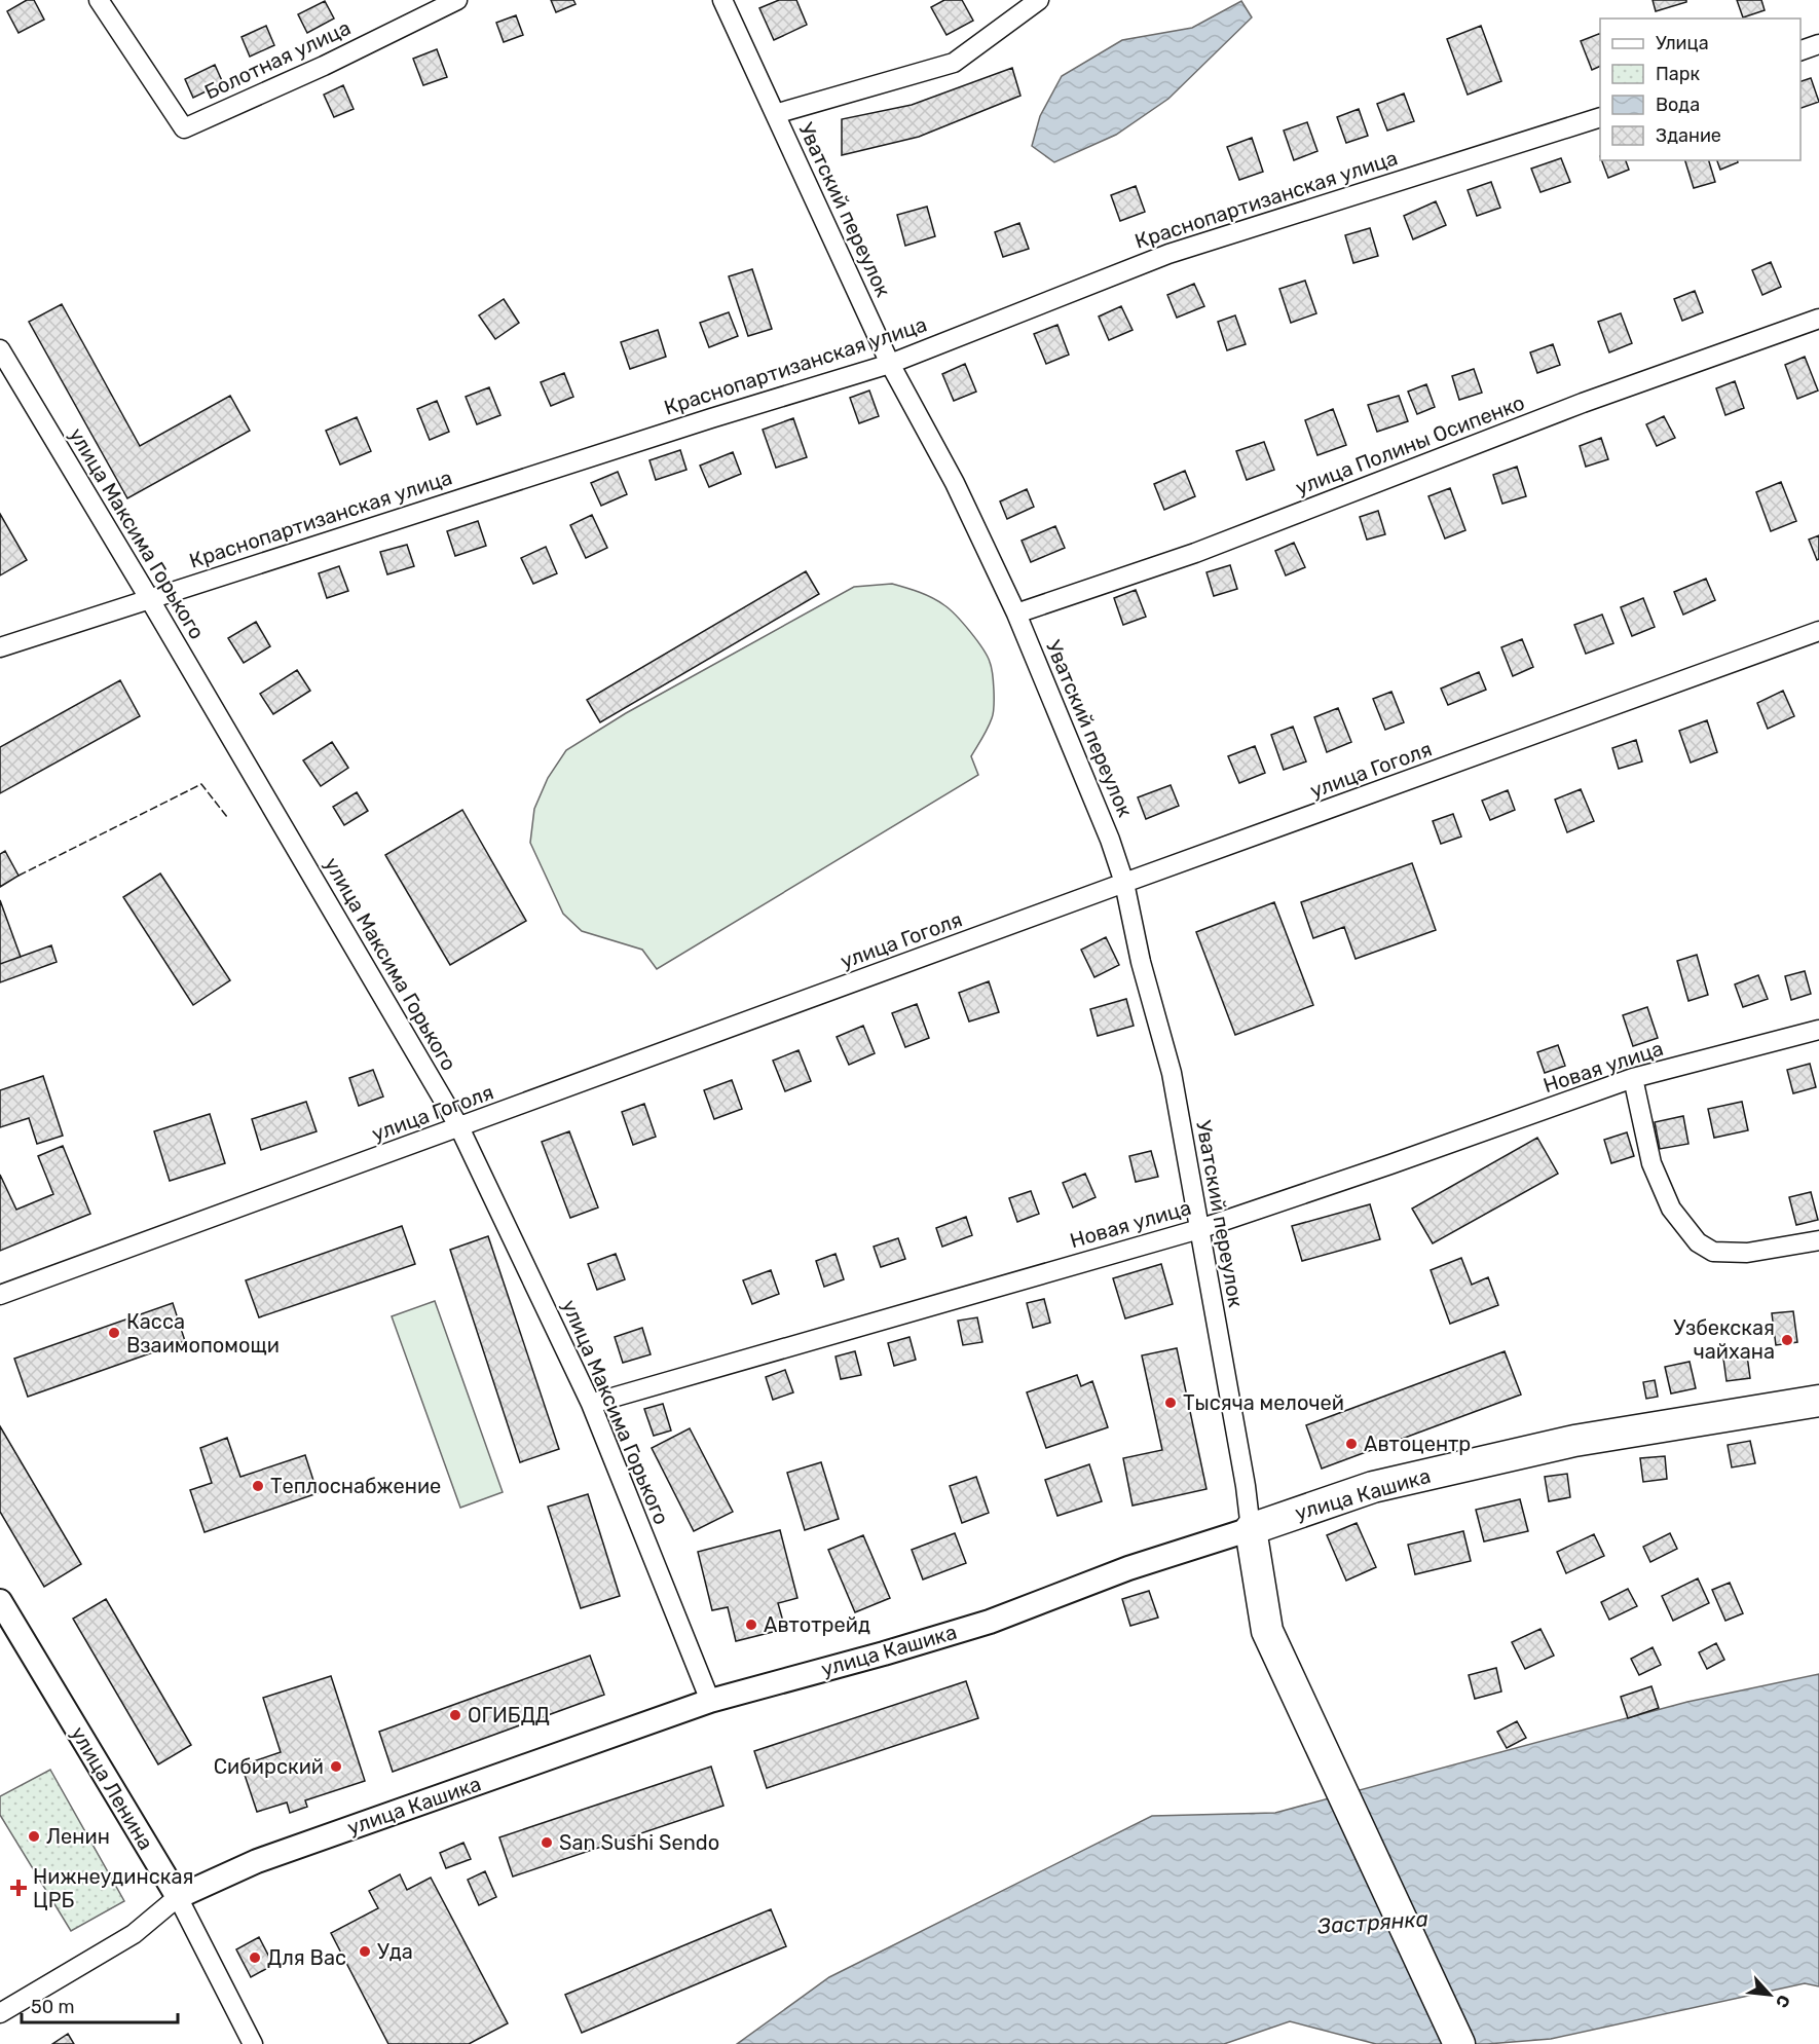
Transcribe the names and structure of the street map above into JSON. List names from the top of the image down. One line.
{"streets":{"highway":["улица Кашика"],"street":["Болотная улица","Краснопартизанская улица","Уватский переулок","улица Полины Осипенко","улица Максима Горького","улица Гоголя","Новая улица","улица Ленина"]},"crossings":[["Краснопартизанская улица","Уватский переулок"],["Краснопартизанская улица","улица Максима Горького"],["Уватский переулок","улица Полины Осипенко"],["Уватский переулок","улица Гоголя"],["Уватский переулок","Новая улица"],["Уватский переулок","улица Кашика"],["улица Максима Горького","улица Гоголя"],["улица Максима Горького","Новая улица"],["улица Максима Горького","улица Кашика"],["улица Кашика","улица Ленина"]],"water":["Застрянка"],"places":{"other":["Касса Взаимопомощи","Узбекская чайхана","Тысяча мелочей","Автоцентр","Теплоснабжение","Автотрейд","ОГИБДД","Сибирский","Ленин","San Sushi Sendo","Уда","Для Вас"],"health":["Нижнеудинская ЦРБ"]},"legend":["Улица","Парк","Вода","Здание"],"scale_bar":"50 m","north":"bottom right"}
